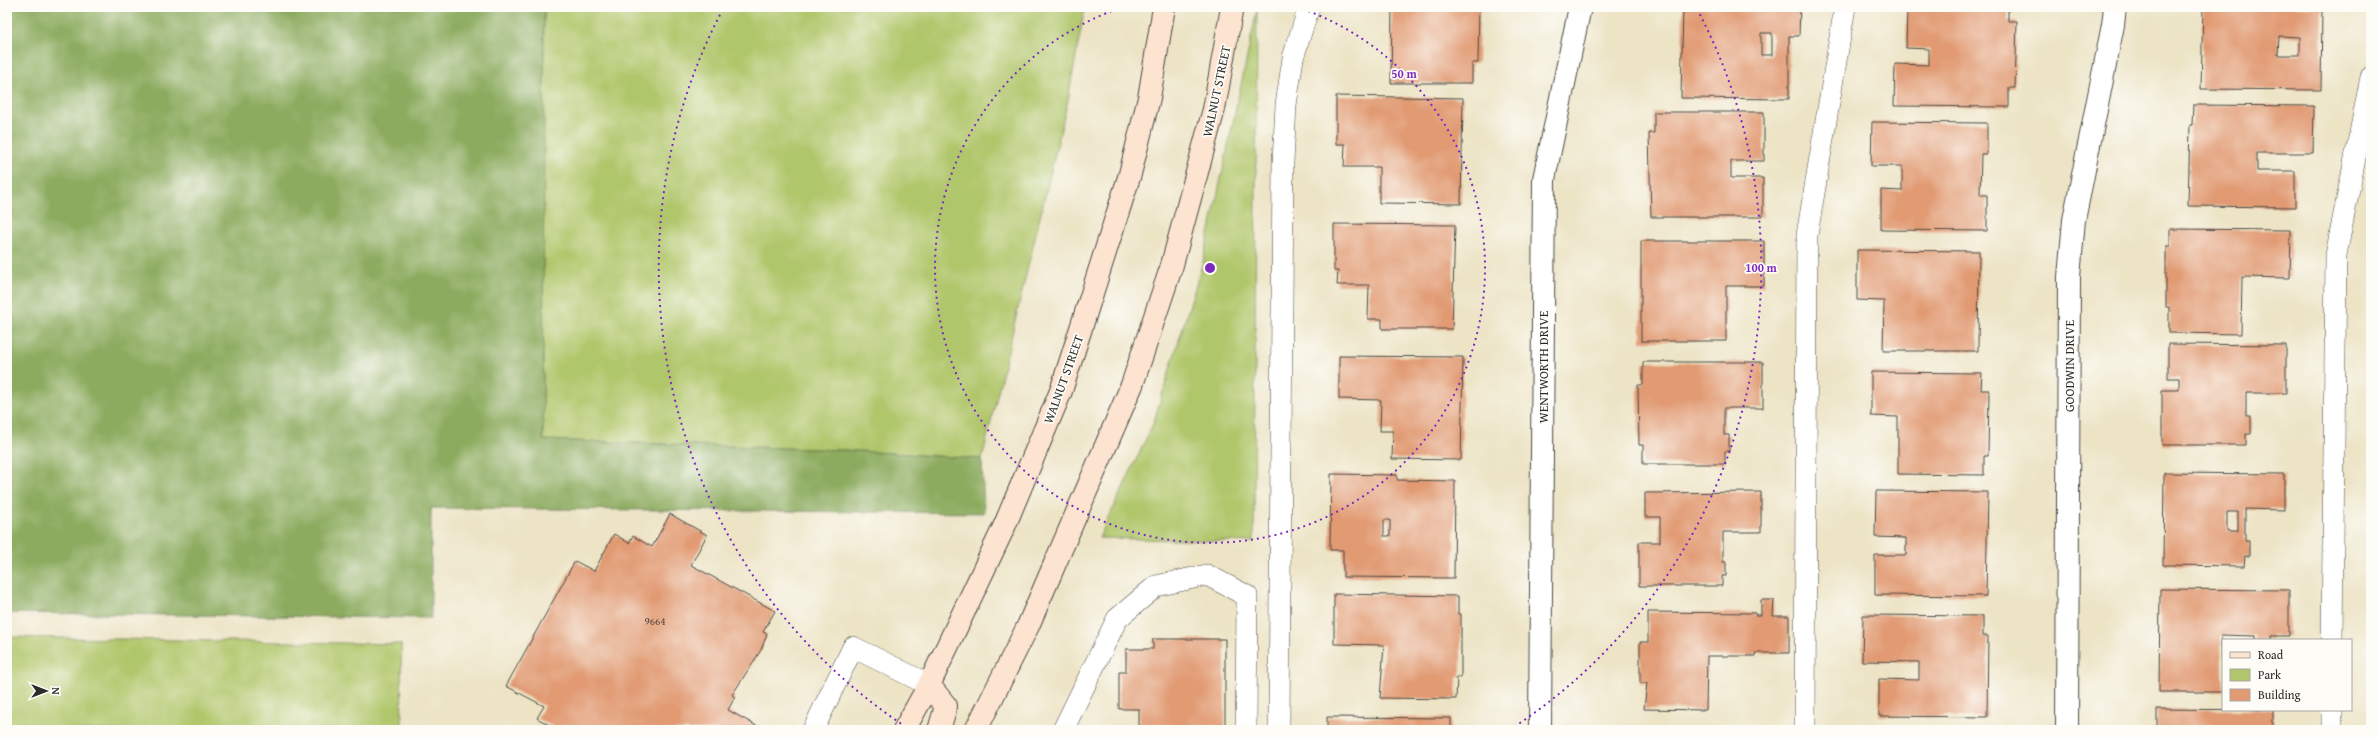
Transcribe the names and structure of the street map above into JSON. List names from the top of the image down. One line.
{"streets":{"main road":["WALNUT STREET"],"street":["GOODWIN DRIVE","WENTWORTH DRIVE"]},"house_numbers":["9664"],"legend":["Road","Park","Building"],"north":"right","rings":["50 m","100 m"]}
